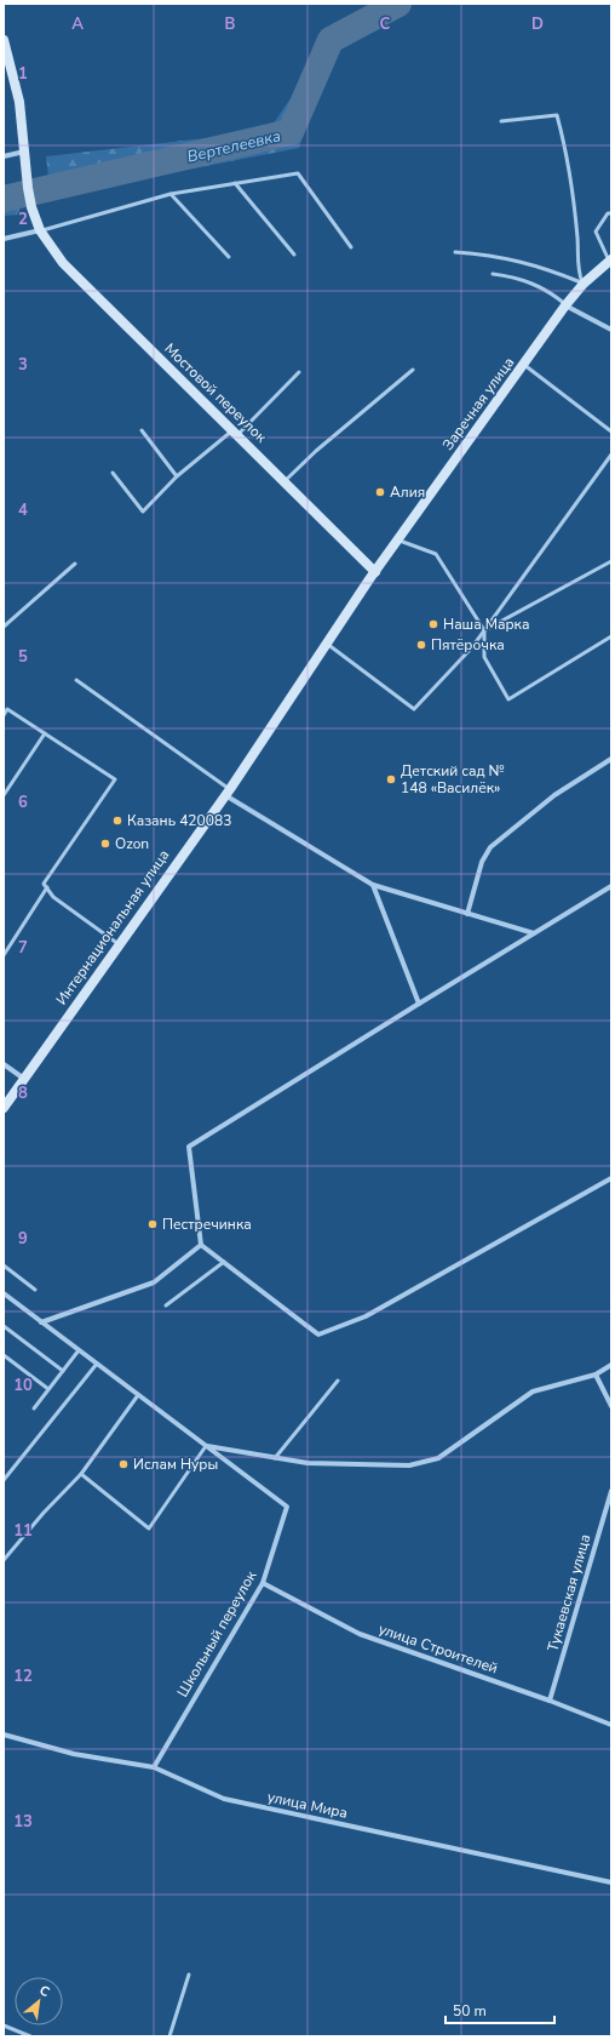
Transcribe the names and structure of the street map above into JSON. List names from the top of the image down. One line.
{"streets":{"street":["Мостовой переулок","Заречная улица","Интернациональная улица","Тукаевская улица","Школьный переулок","улица Строителей","улица Мира"]},"crossings":[["Мостовой переулок","Заречная улица"],["Мостовой переулок","Интернациональная улица"],["Заречная улица","Интернациональная улица"],["Тукаевская улица","улица Строителей"],["Школьный переулок","улица Строителей"],["Школьный переулок","улица Мира"]],"water":["Вертелеевка"],"places":["Алия","Наша Марка","Пятёрочка","Детский сад № 148 «Василёк»","Казань 420083","Ozon","Пестречинка","Ислам Нуры"],"scale_bar":"50 m","north":"top right","grid":{"columns":["A","B","C","D"],"rows":["1","2","3","4","5","6","7","8","9","10","11","12","13"]}}
